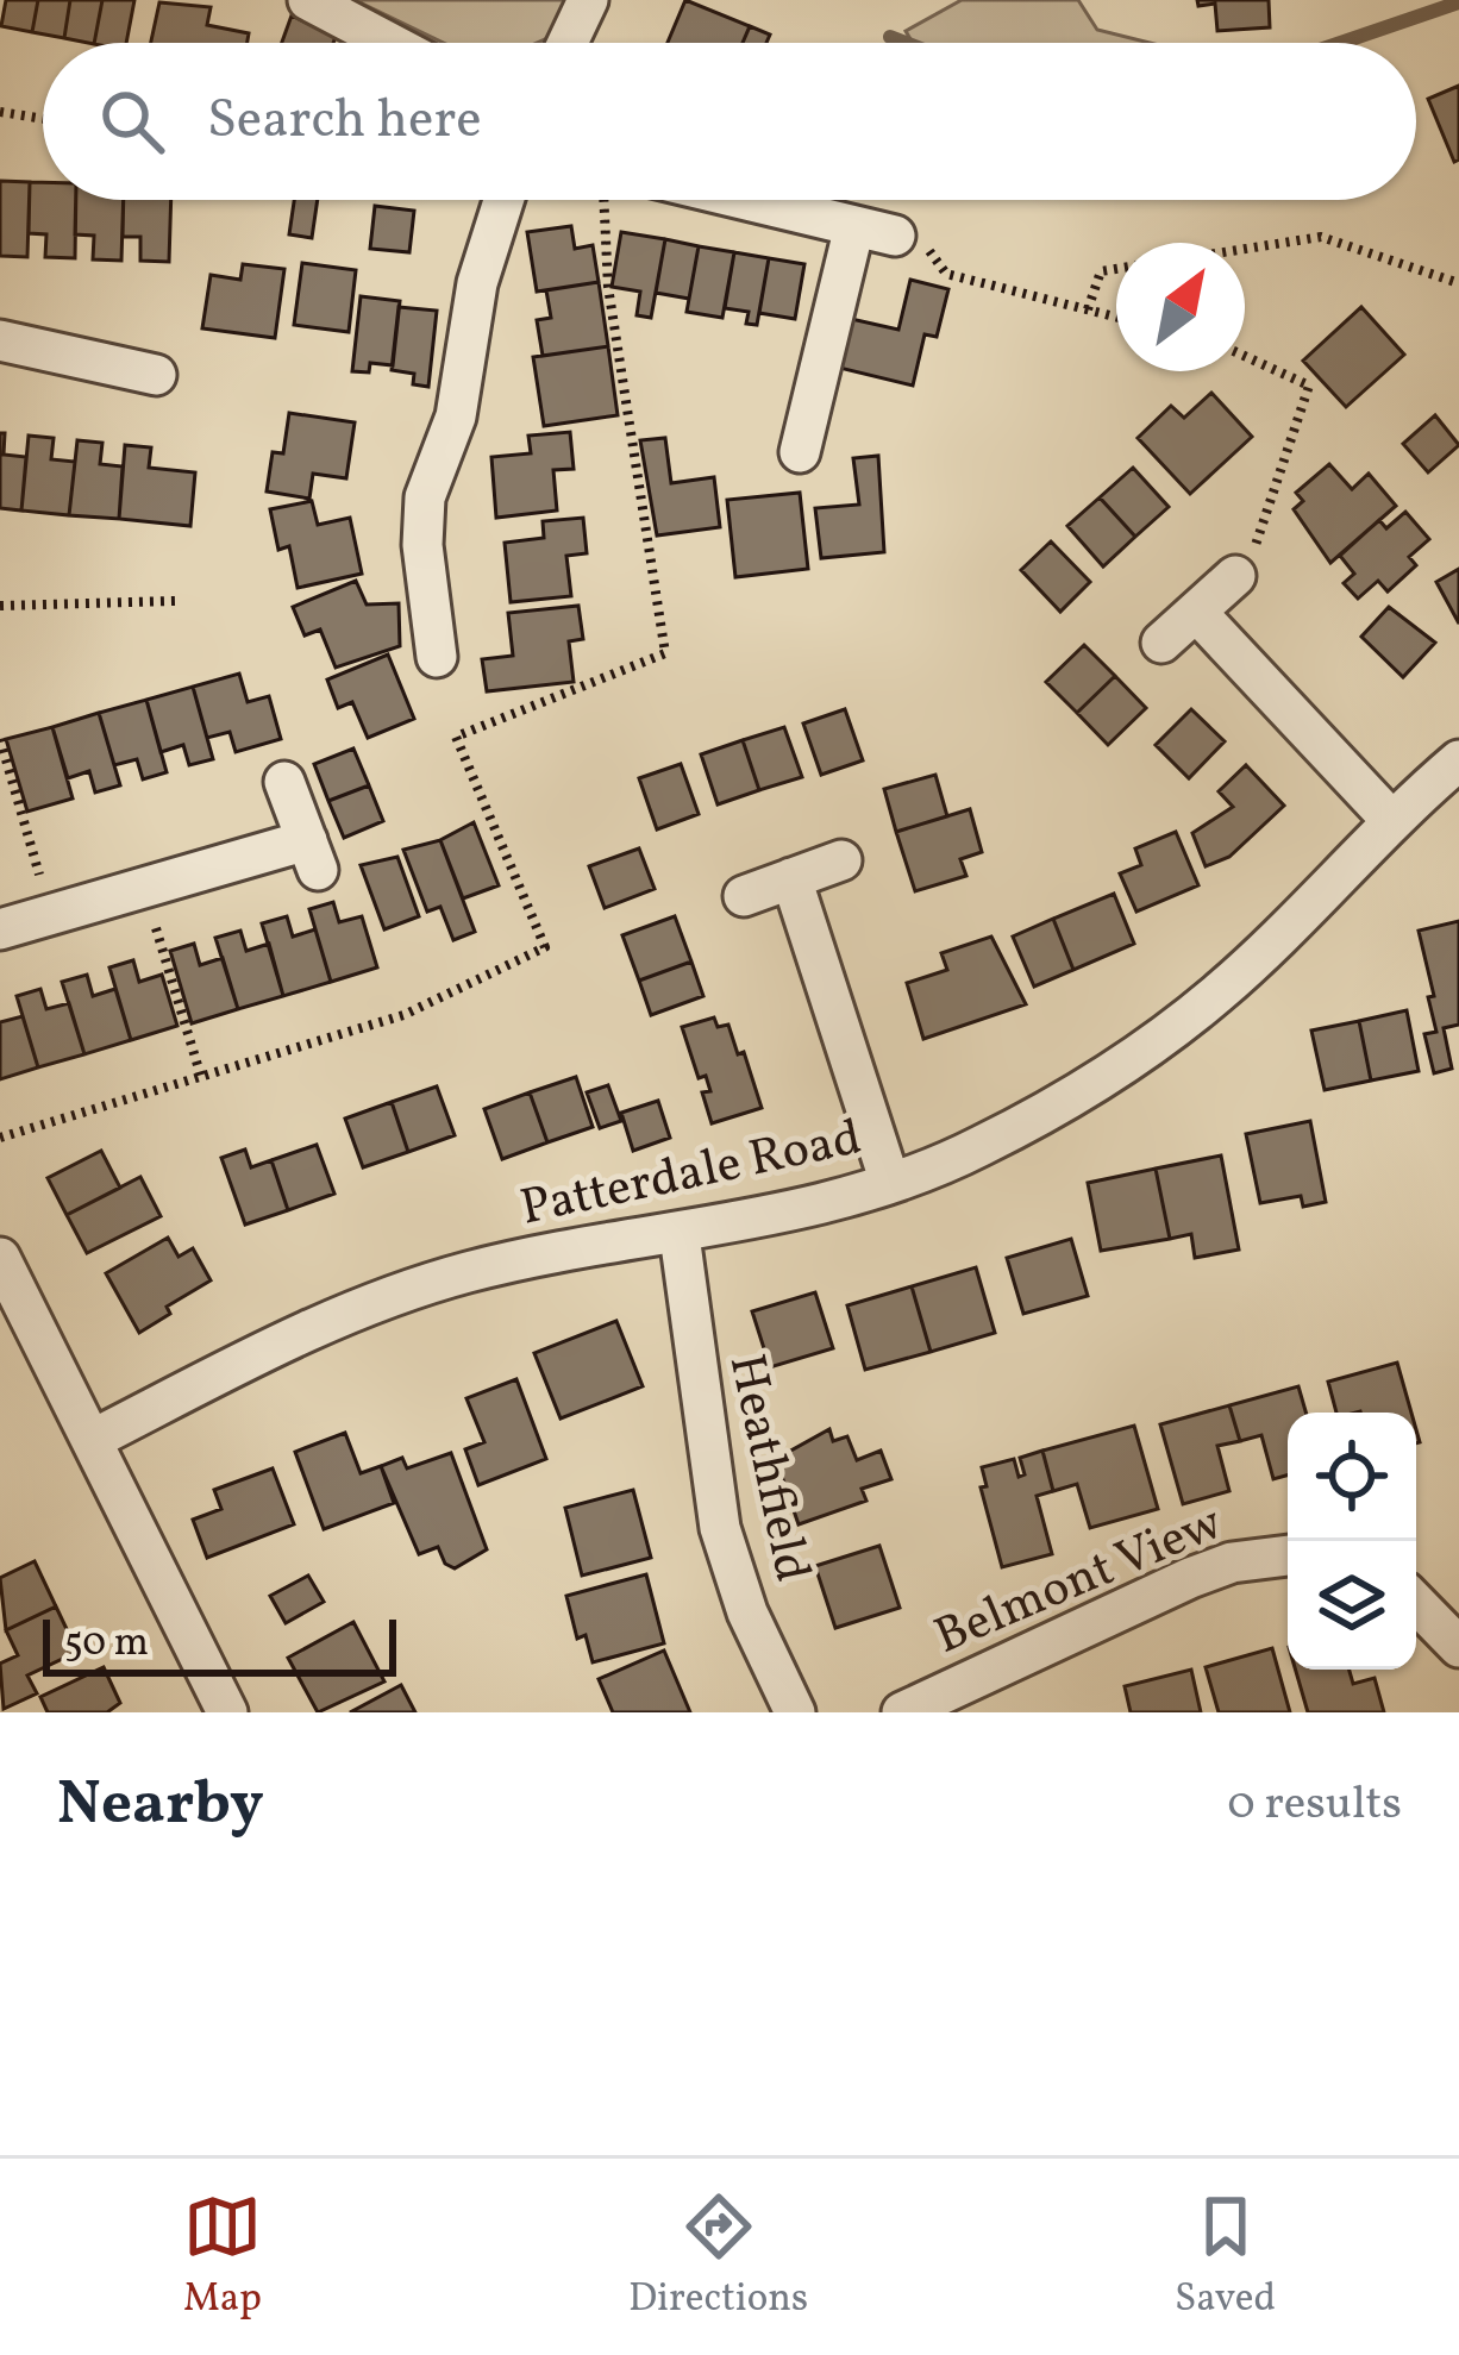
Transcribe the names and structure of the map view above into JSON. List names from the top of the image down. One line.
{"streets":{"street":["Patterdale Road","Heathfield","Belmont View"]},"crossings":[["Patterdale Road","Heathfield"]],"scale_bar":"50 m","north":"top right","page":{"search":"Search here","scale":"50 m","heading":["Nearby","0 results"],"nav":["Map","Directions","Saved"]}}
